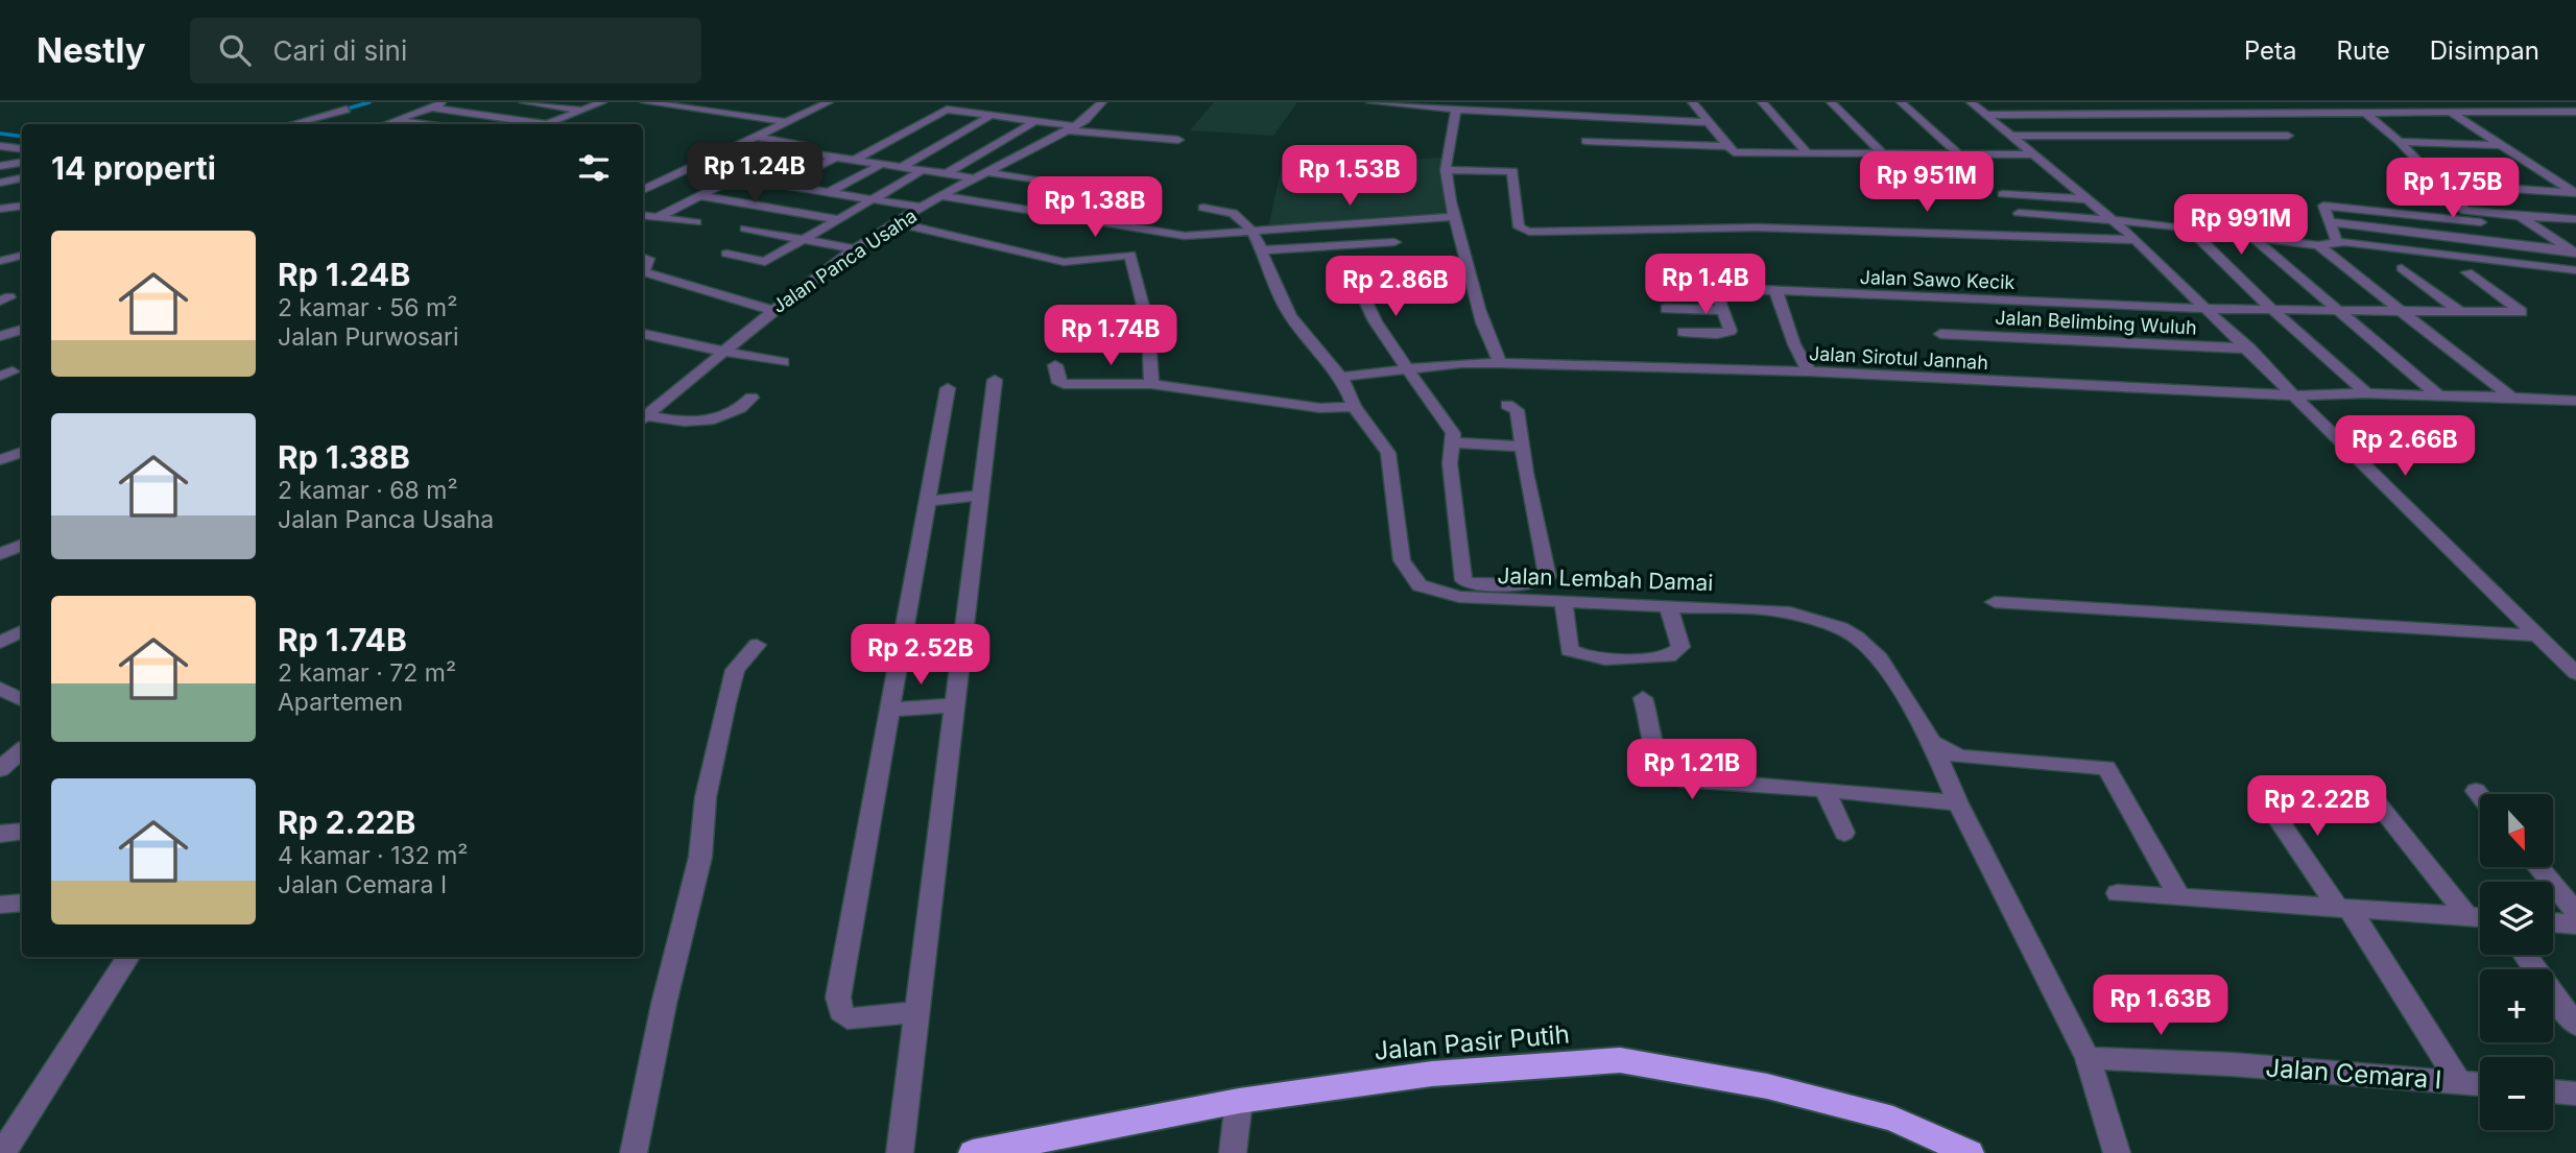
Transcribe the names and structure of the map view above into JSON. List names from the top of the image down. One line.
{"streets":{"highway":["Jalan Pasir Putih"],"street":["Jalan Panca Usaha","Jalan Sawo Kecik","Jalan Belimbing Wuluh","Jalan Sirotul Jannah","Jalan Lembah Damai","Jalan Cemara I"]},"crossings":[["Jalan Lembah Damai","Jalan Cemara I"]],"north":"bottom","page":{"header":"Nestly","search":"Cari di sini","nav":["Peta","Rute","Disimpan"],"heading":"14 properti","price":["Rp 1.24B","Rp 1.53B","Rp 951M","Rp 1.75B","Rp 1.38B","Rp 991M","Rp 1.4B","Rp 2.86B","Rp 1.74B","Rp 2.66B","Rp 2.52B","Rp 1.21B","Rp 2.22B","Rp 1.63B"],"list":[{"name":"Rp 1.24B","note":"2 kamar · 56 m² · Jalan Purwosari"},{"name":"Rp 1.38B","note":"2 kamar · 68 m² · Jalan Panca Usaha"},{"name":"Rp 1.74B","note":"2 kamar · 72 m² · Apartemen"},{"name":"Rp 2.22B","note":"4 kamar · 132 m² · Jalan Cemara I"}],"map_buttons":["+","−"]}}
